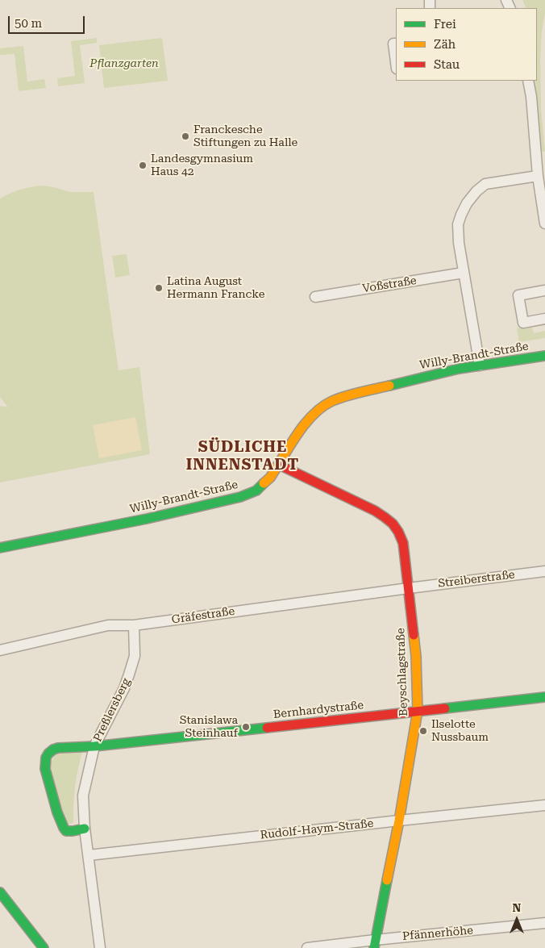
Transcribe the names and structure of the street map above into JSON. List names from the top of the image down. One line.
{"streets":{"street":["Voßstraße","Willy-Brandt-Straße","Streiberstraße","Gräfestraße","Beyschlagstraße","Preßlersberg","Bernhardystraße","Rudolf-Haym-Straße","Pfännerhöhe"]},"crossings":[["Willy-Brandt-Straße","Beyschlagstraße"],["Streiberstraße","Gräfestraße"],["Streiberstraße","Beyschlagstraße"],["Gräfestraße","Beyschlagstraße"],["Gräfestraße","Preßlersberg"],["Beyschlagstraße","Bernhardystraße"],["Beyschlagstraße","Rudolf-Haym-Straße"],["Beyschlagstraße","Pfännerhöhe"],["Preßlersberg","Bernhardystraße"],["Preßlersberg","Rudolf-Haym-Straße"]],"districts":["SÜDLICHE INNENSTADT"],"parks":["Pflanzgarten"],"places":["Franckesche Stiftungen zu Halle","Landesgymnasium Haus 42","Latina August Hermann Francke","Stanislawa Steinhauf","Ilselotte Nussbaum"],"legend":["Frei","Zäh","Stau"],"scale_bar":"50 m","north":"top"}
